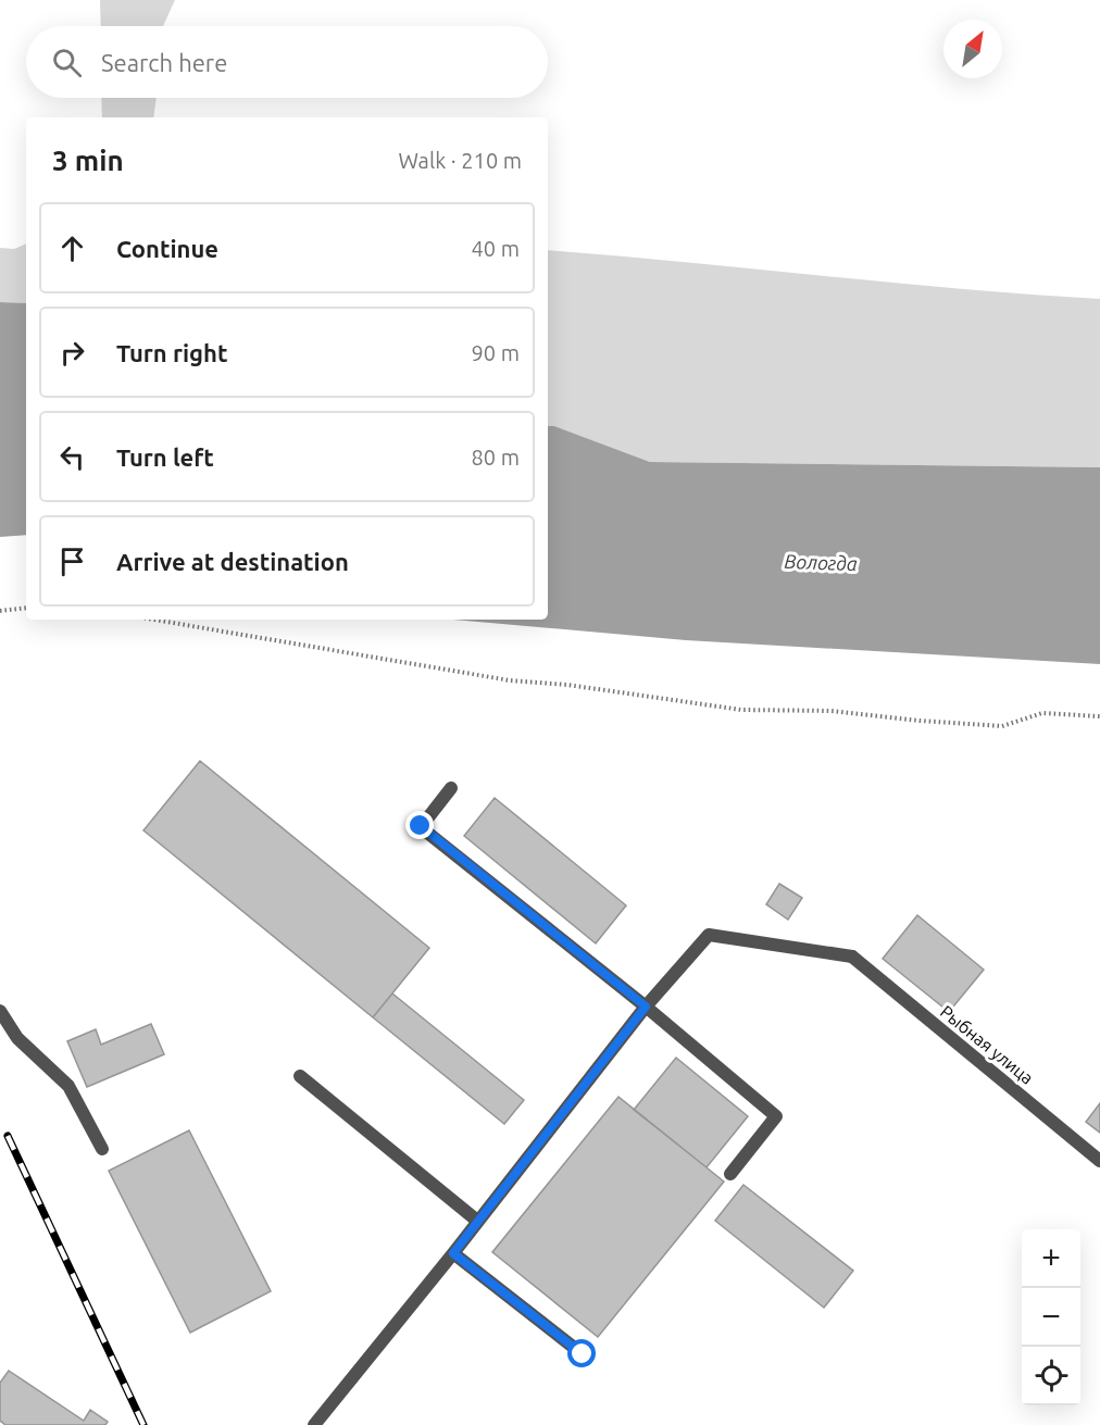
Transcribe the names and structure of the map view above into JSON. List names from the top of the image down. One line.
{"streets":{"street":["Рыбная улица"]},"water":["Вологда"],"north":"top right","page":{"search":"Search here","heading":["3 min","Walk · 210 m"],"list":[["Continue","40 m"],["Turn right","90 m"],["Turn left","80 m"],"Arrive at destination"],"map_buttons":["+","−"]}}
